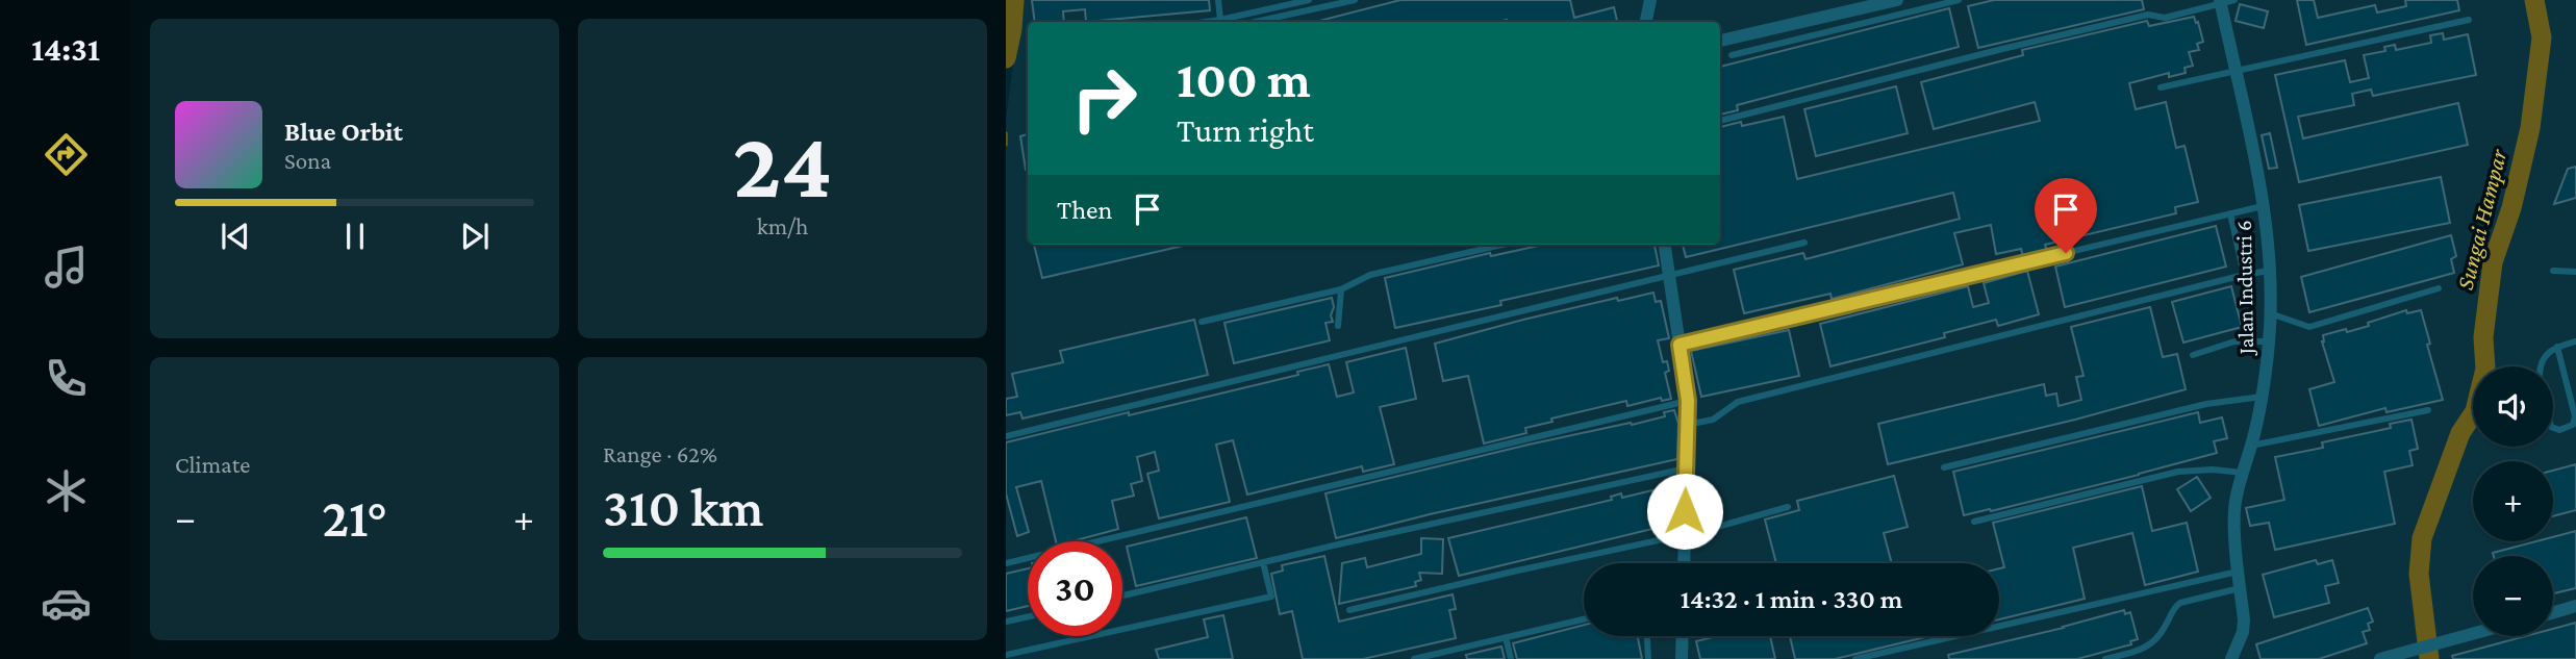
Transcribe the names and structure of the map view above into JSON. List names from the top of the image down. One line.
{"streets":{"street":["Jalan Industri 6"]},"water":["Sungai Hampar"],"page":{"tabs":"14:31","tile":[["24","km/h"],"Climate",["Range · 62%","310 km"]],"turn":["100 m","Turn right"],"song":["Blue Orbit","Sona"],"then":"Then","map_buttons":["+","−"],"heat":["−","21°","+"],"limit":"30","trip":"14:32 · 1 min · 330 m"}}
